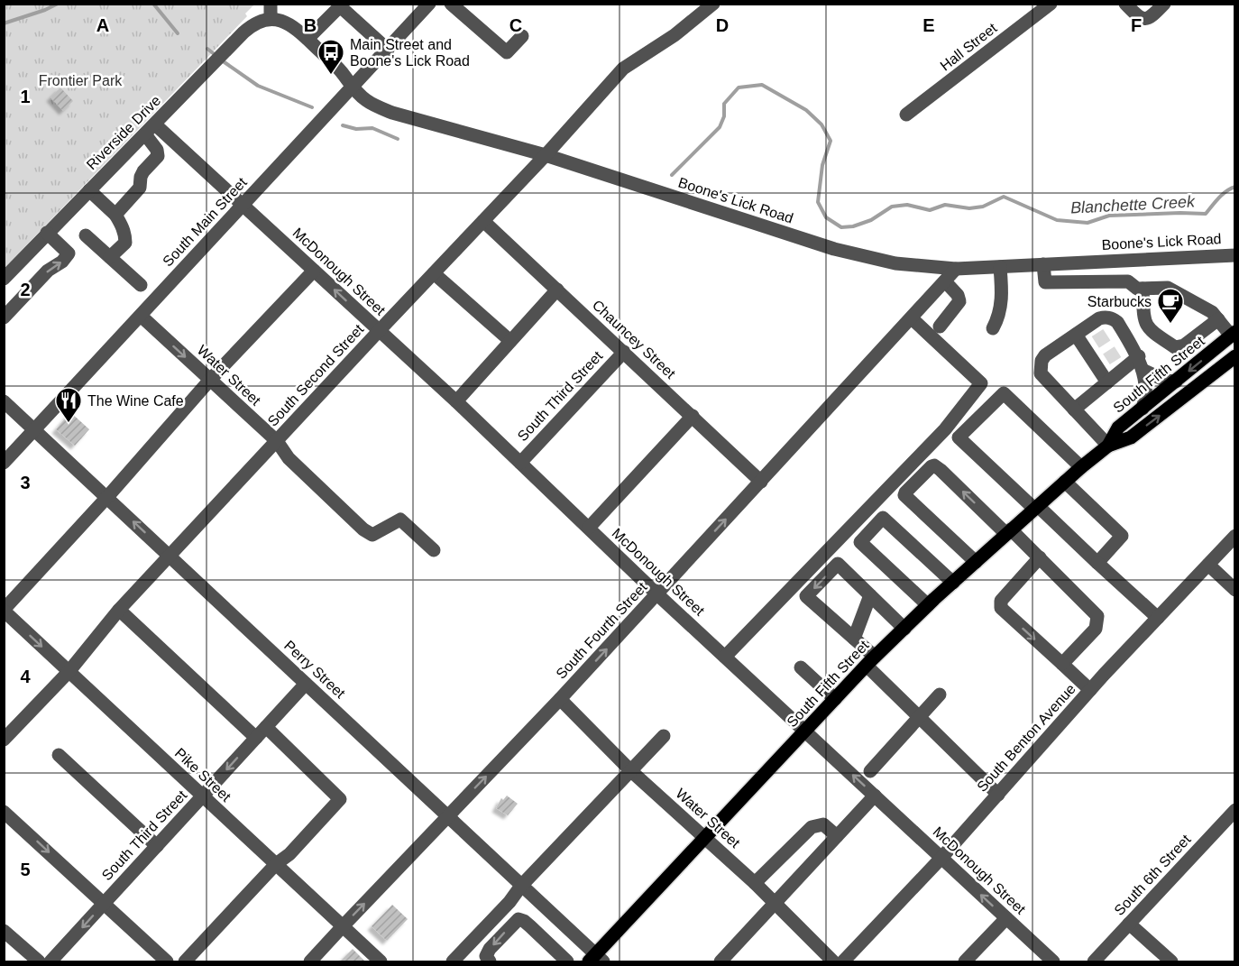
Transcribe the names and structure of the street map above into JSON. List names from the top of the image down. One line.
{"streets":{"main road":["South Fifth Street"],"street":["Hall Street","Riverside Drive","Boone's Lick Road","South Main Street","McDonough Street","Chauncey Street","Water Street","South Second Street","South Third Street","South Fourth Street","Perry Street","South Benton Avenue","Pike Street","South 6th Street"]},"crossings":[["Riverside Drive","Boone's Lick Road"],["Riverside Drive","McDonough Street"],["Boone's Lick Road","South Main Street"],["Boone's Lick Road","South Second Street"],["Boone's Lick Road","South Fourth Street"],["South Main Street","McDonough Street"],["South Main Street","Water Street"],["South Main Street","Perry Street"],["McDonough Street","South Fifth Street"],["McDonough Street","South Second Street"],["McDonough Street","South Third Street"],["McDonough Street","South Fourth Street"],["McDonough Street","South Benton Avenue"],["Chauncey Street","South Second Street"],["Chauncey Street","South Third Street"],["Chauncey Street","South Fourth Street"],["South Fifth Street","Water Street"],["South Fifth Street","Perry Street"],["Water Street","South Second Street"],["Water Street","South Fourth Street"],["South Second Street","Perry Street"],["South Second Street","Pike Street"],["South Third Street","Perry Street"],["South Third Street","Pike Street"],["South Fourth Street","Perry Street"],["South Fourth Street","Pike Street"]],"water":["Blanchette Creek"],"parks":["Frontier Park"],"places":{"bus stop":["Main Street and Boone's Lick Road"],"cafe":["Starbucks"],"restaurant":["The Wine Cafe"]},"grid":{"columns":["A","B","C","D","E","F"],"rows":["1","2","3","4","5"]}}
